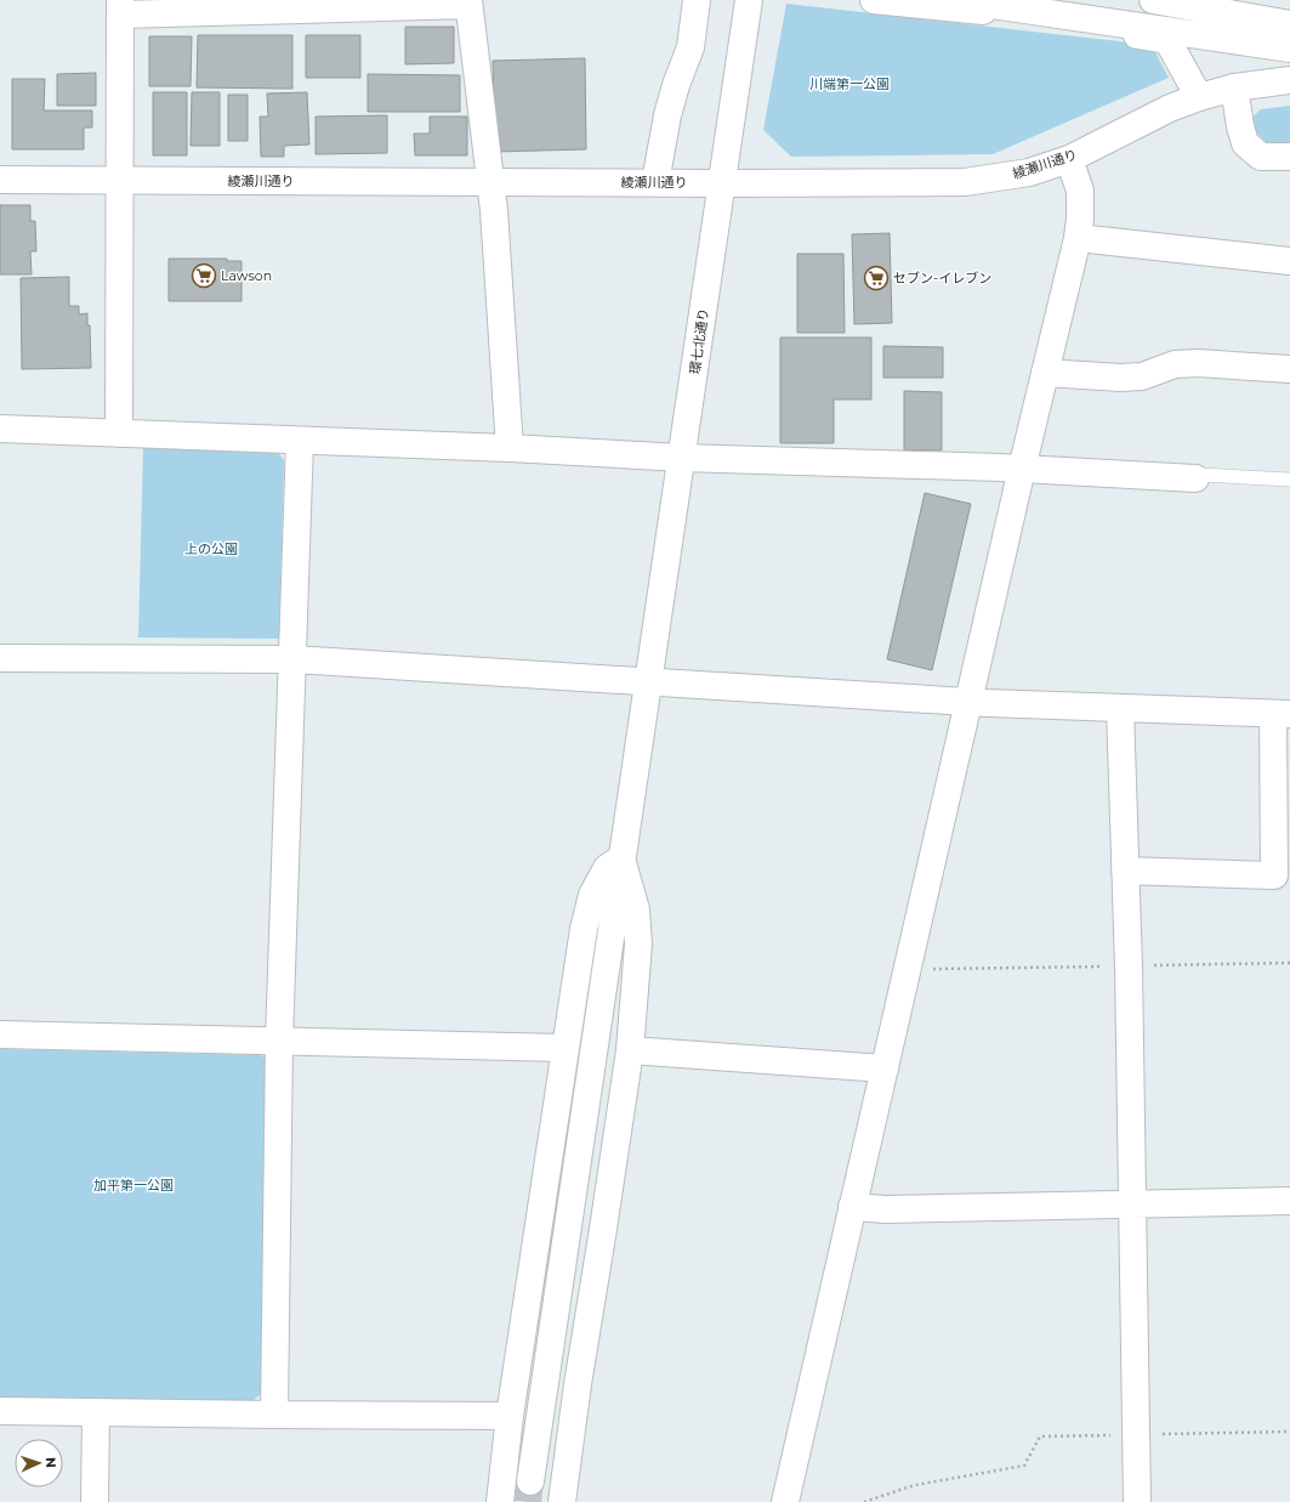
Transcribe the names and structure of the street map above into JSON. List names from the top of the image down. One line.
{"streets":{"main road":["綾瀬川通り","環七北通り"]},"crossings":[["綾瀬川通り","環七北通り"]],"parks":["川端第一公園","上の公園","加平第一公園"],"places":{"supermarket":["Lawson","セブン-イレブン"]},"north":"right"}
